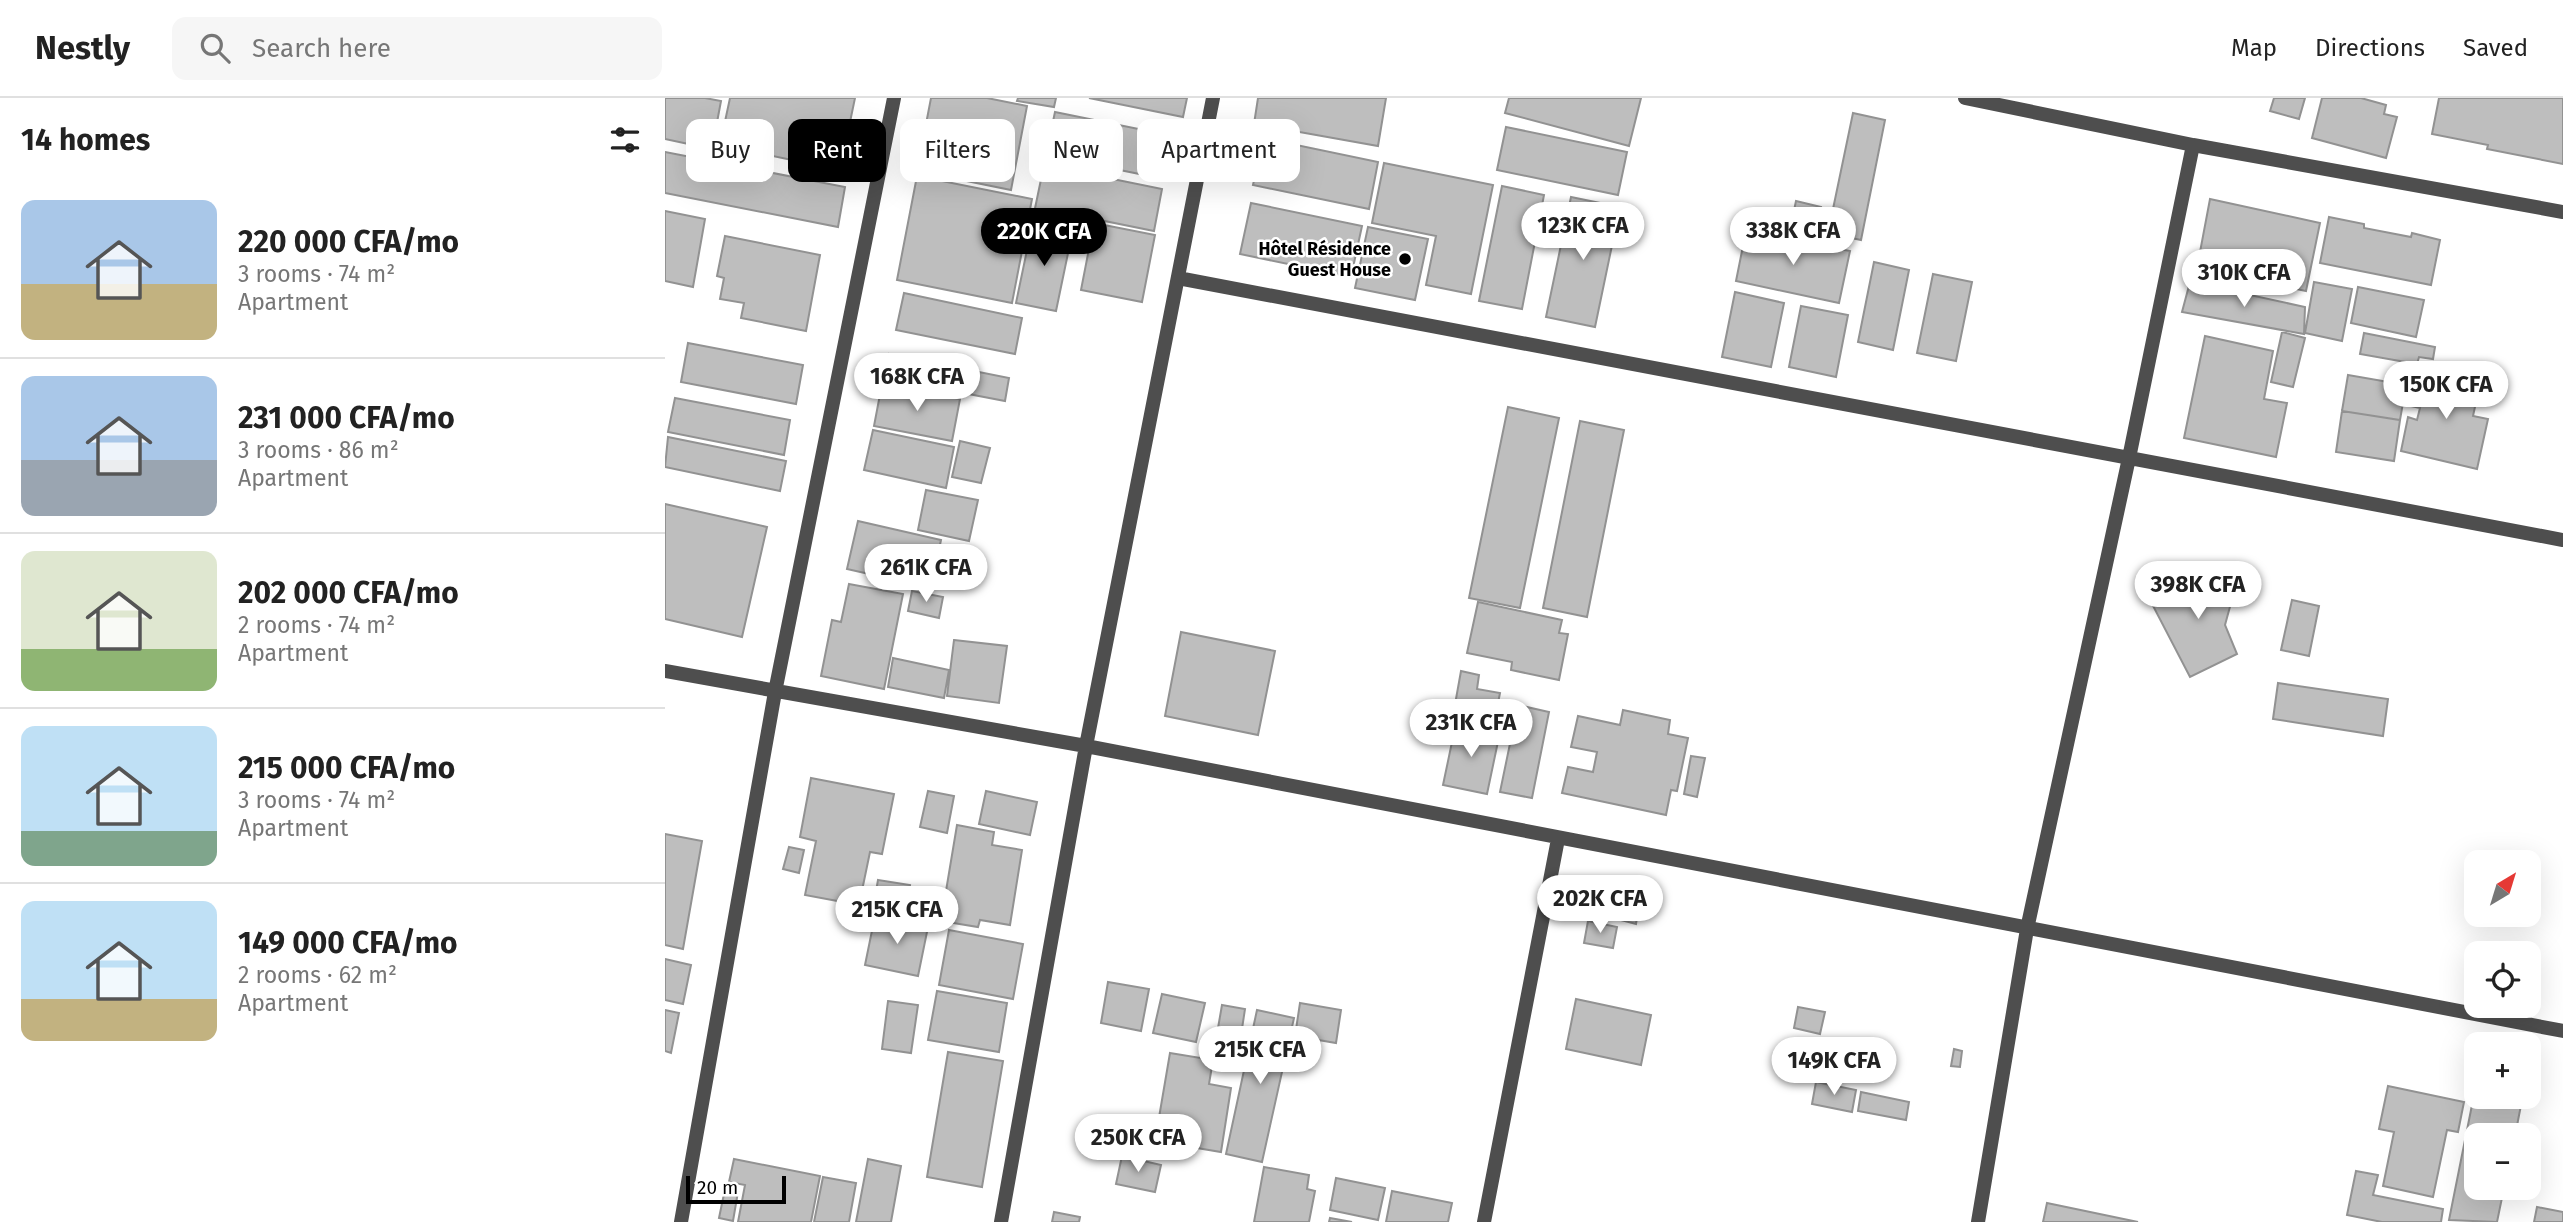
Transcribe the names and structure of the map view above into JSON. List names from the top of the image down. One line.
{"places":["Hôtel Résidence Guest House"],"scale_bar":"20 m","north":"top right","page":{"header":"Nestly","search":"Search here","nav":["Map","Directions","Saved"],"heading":"14 homes","chip":["Buy","Rent","Filters","New","Apartment"],"list":[{"name":"220 000 CFA/mo","note":"3 rooms · 74 m² · Apartment"},{"name":"231 000 CFA/mo","note":"3 rooms · 86 m² · Apartment"},{"name":"202 000 CFA/mo","note":"2 rooms · 74 m² · Apartment"},{"name":"215 000 CFA/mo","note":"3 rooms · 74 m² · Apartment"},{"name":"149 000 CFA/mo","note":"2 rooms · 62 m² · Apartment"}],"price":["123K CFA","338K CFA","220K CFA","310K CFA","168K CFA","150K CFA","261K CFA","398K CFA","231K CFA","202K CFA","215K CFA","215K CFA","149K CFA","250K CFA"],"map_buttons":["+","−"],"scale":"20 m"}}
